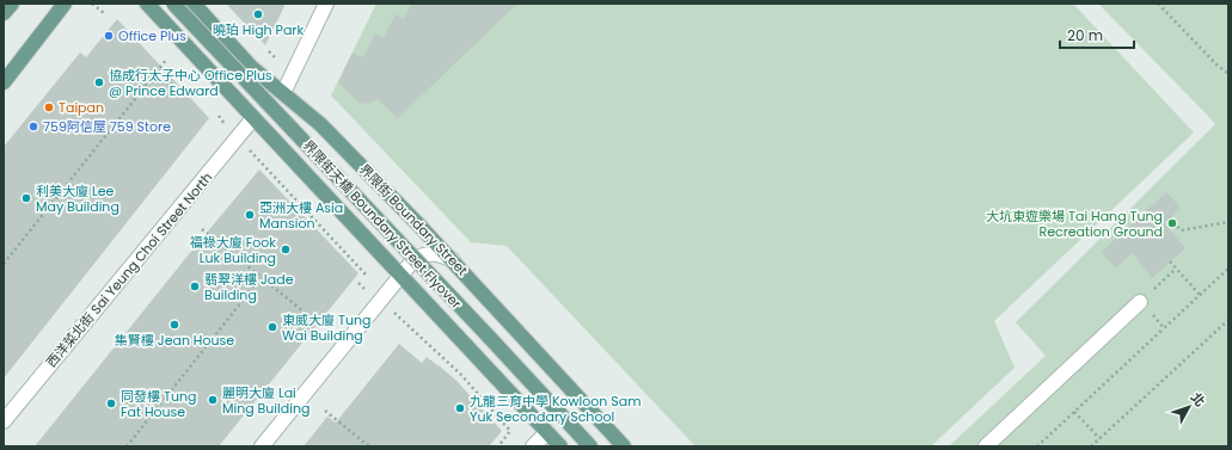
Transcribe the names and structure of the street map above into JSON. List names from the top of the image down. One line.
{"streets":{"main road":["界限街 Boundary Street","界限街天橋 Boundary Street Flyover"],"street":["西洋菜北街 Sai Yeung Choi Street North"]},"places":["曉珀 High Park","Office Plus","協成行太子中心 Office Plus @ Prince Edward","Taipan","759阿信屋 759 Store","利美大廈 Lee May Building","亞洲大樓 Asia Mansion","大坑東遊樂場 Tai Hang Tung Recreation Ground","福祿大廈 Fook Luk Building","翡翠洋樓 Jade Building","集賢樓 Jean House","東威大廈 Tung Wai Building","麗明大廈 Lai Ming Building","同發樓 Tung Fat House","九龍三育中學 Kowloon Sam Yuk Secondary School"],"scale_bar":"20 m","north":"top right"}
